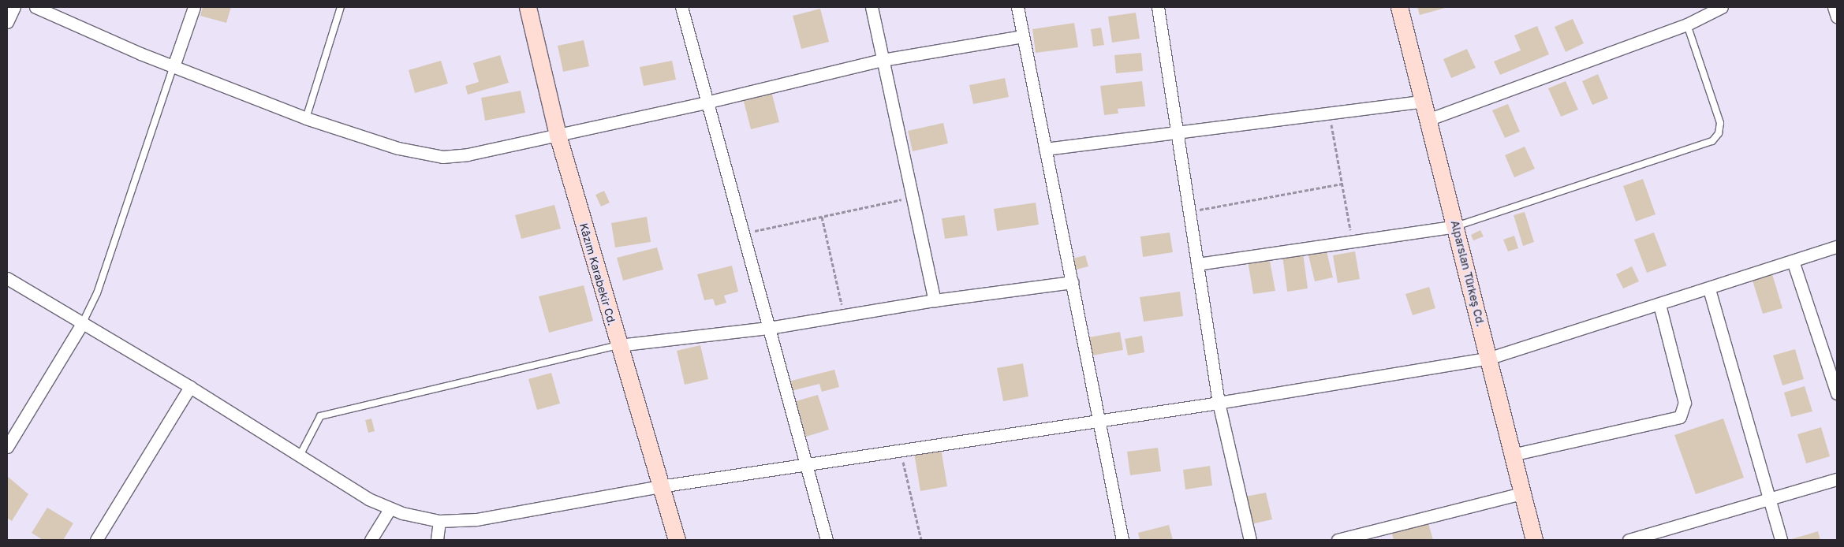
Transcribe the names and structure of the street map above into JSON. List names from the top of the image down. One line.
{"streets":{"street":["Alparslan Türkeş Cd.","Kâzım Karabekir Cd."]}}
